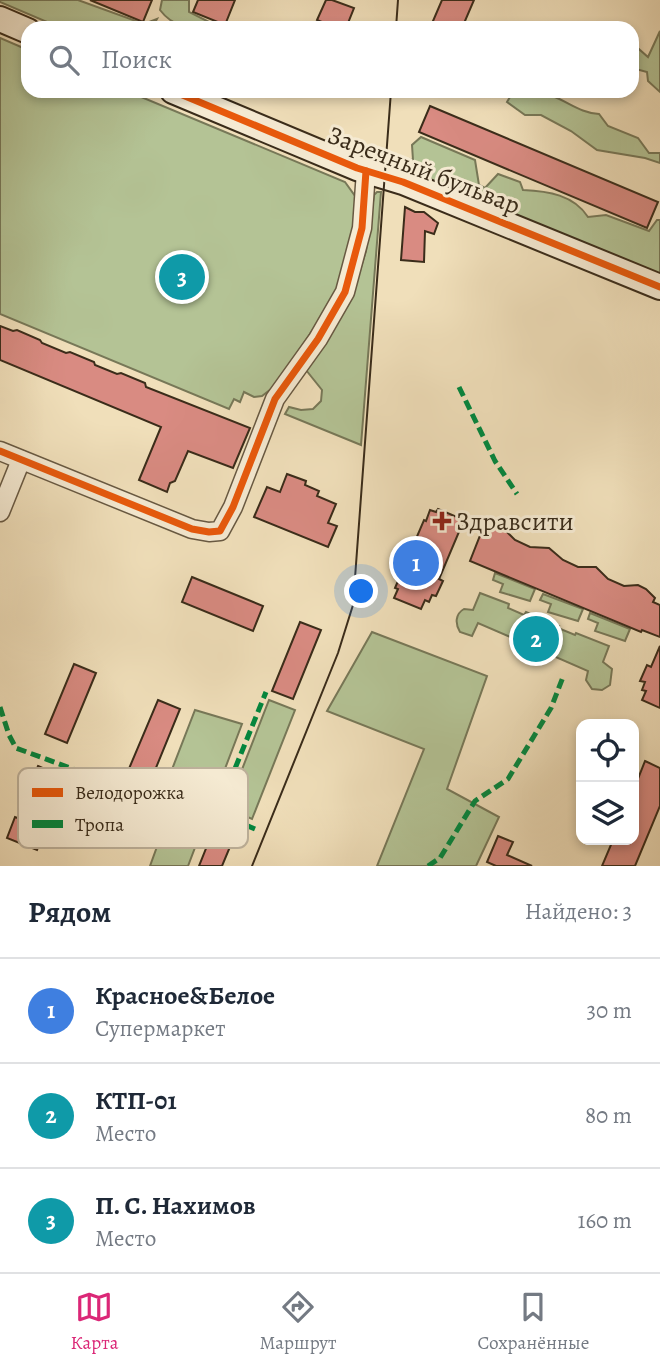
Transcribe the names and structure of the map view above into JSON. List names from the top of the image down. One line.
{"streets":{"street":["Заречный бульвар"]},"places":{"health":["Здравсити"]},"legend":["Велодорожка","Тропа"],"page":{"search":"Поиск","pins":["3","1","2"],"heading":["Рядом","Найдено: 3"],"list":[{"mark":"1","name":"Красное&Белое","note":"Супермаркет","value":"30 m"},{"mark":"2","name":"КТП-01","note":"Место","value":"80 m"},{"mark":"3","name":"П. С. Нахимов","note":"Место","value":"160 m"}],"nav":["Карта","Маршрут","Сохранённые"]}}
